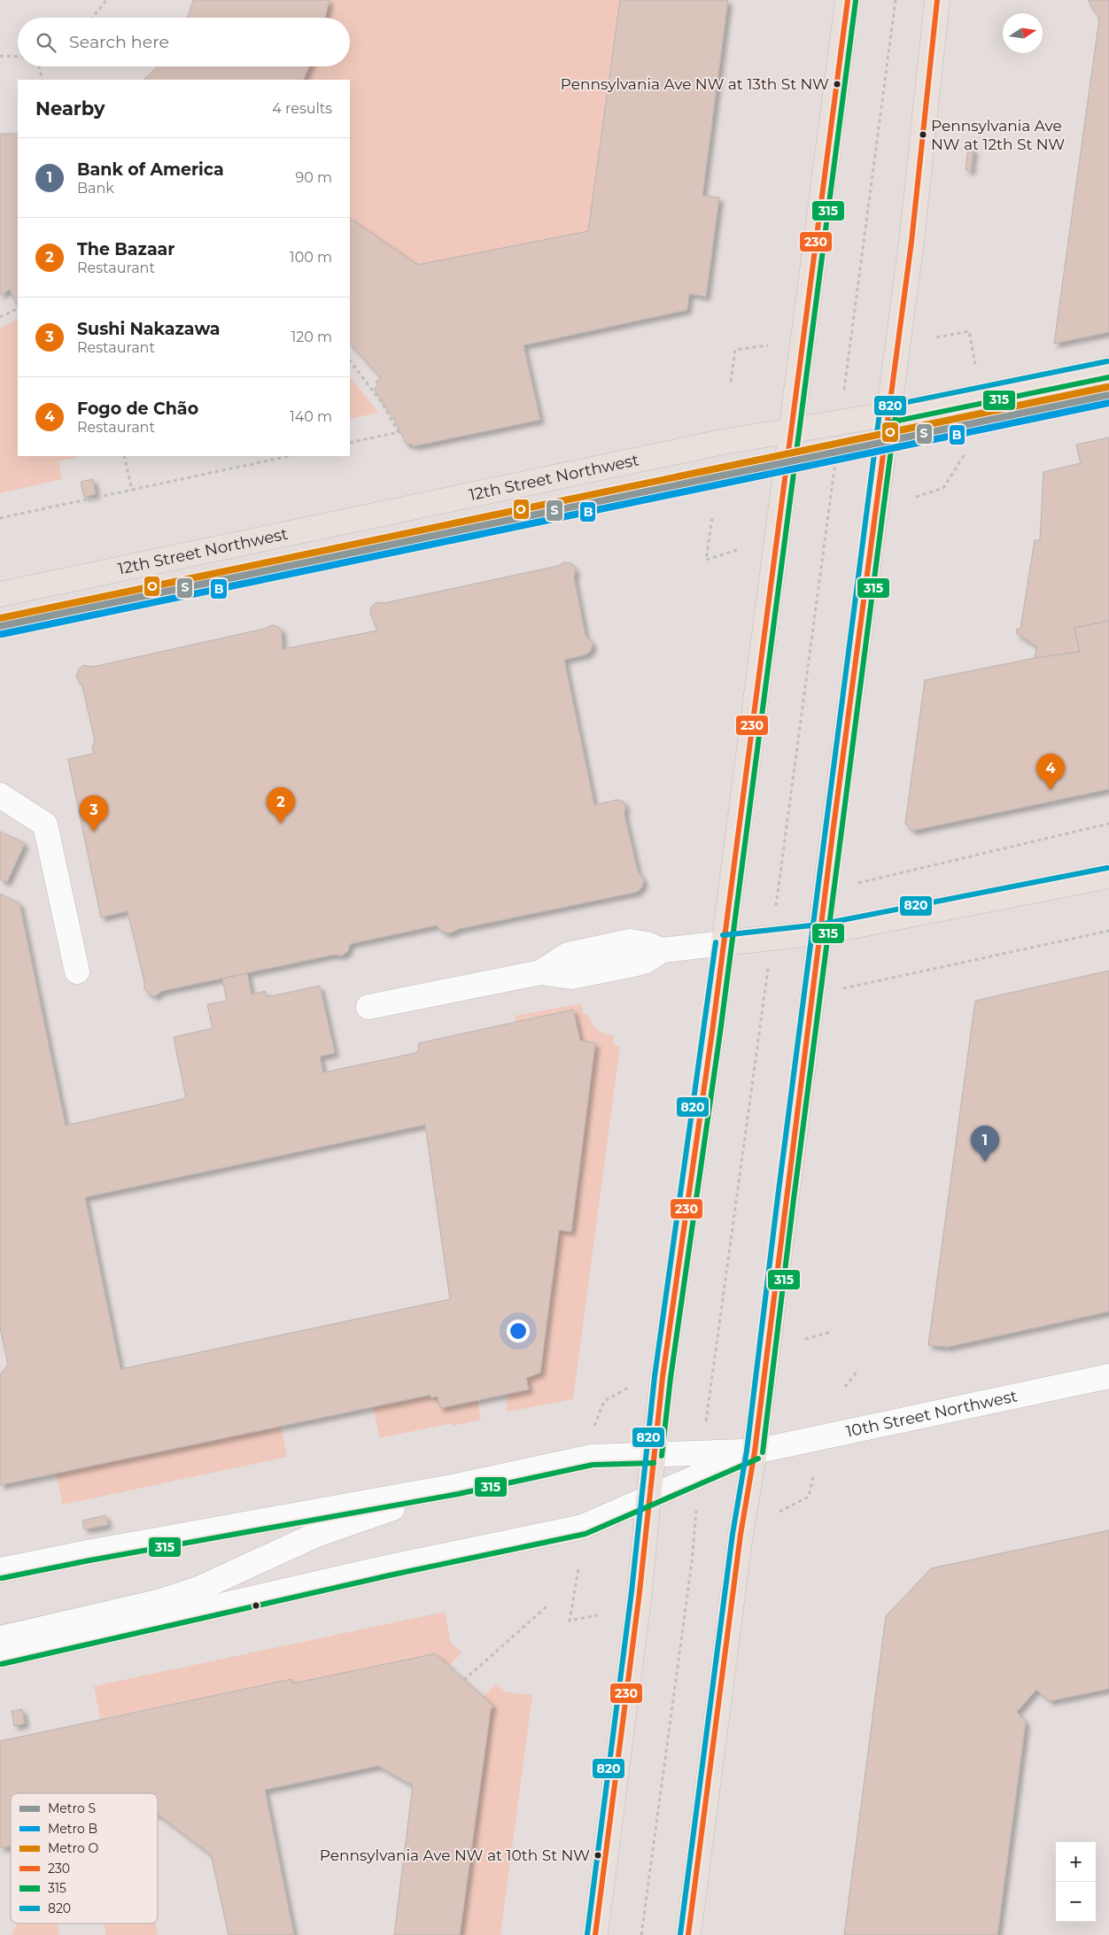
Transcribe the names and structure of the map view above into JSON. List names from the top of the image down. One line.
{"streets":{"main road":["12th Street Northwest"],"street":["10th Street Northwest"]},"places":["Pennsylvania Ave NW at 13th St NW","Pennsylvania Ave NW at 12th St NW","Pennsylvania Ave NW at 10th St NW"],"lines":["transit line 230","transit line 315","transit line 820","metro line O","metro line S","metro line B"],"legend":["Metro S","Metro B","Metro O","230","315","820"],"north":"right","page":{"search":"Search here","heading":["Nearby","4 results"],"list":[{"mark":"1","name":"Bank of America","note":"Bank","value":"90 m"},{"mark":"2","name":"The Bazaar","note":"Restaurant","value":"100 m"},{"mark":"3","name":"Sushi Nakazawa","note":"Restaurant","value":"120 m"},{"mark":"4","name":"Fogo de Chão","note":"Restaurant","value":"140 m"}],"pins":["4","2","3","1"],"map_buttons":["+","−"]}}
